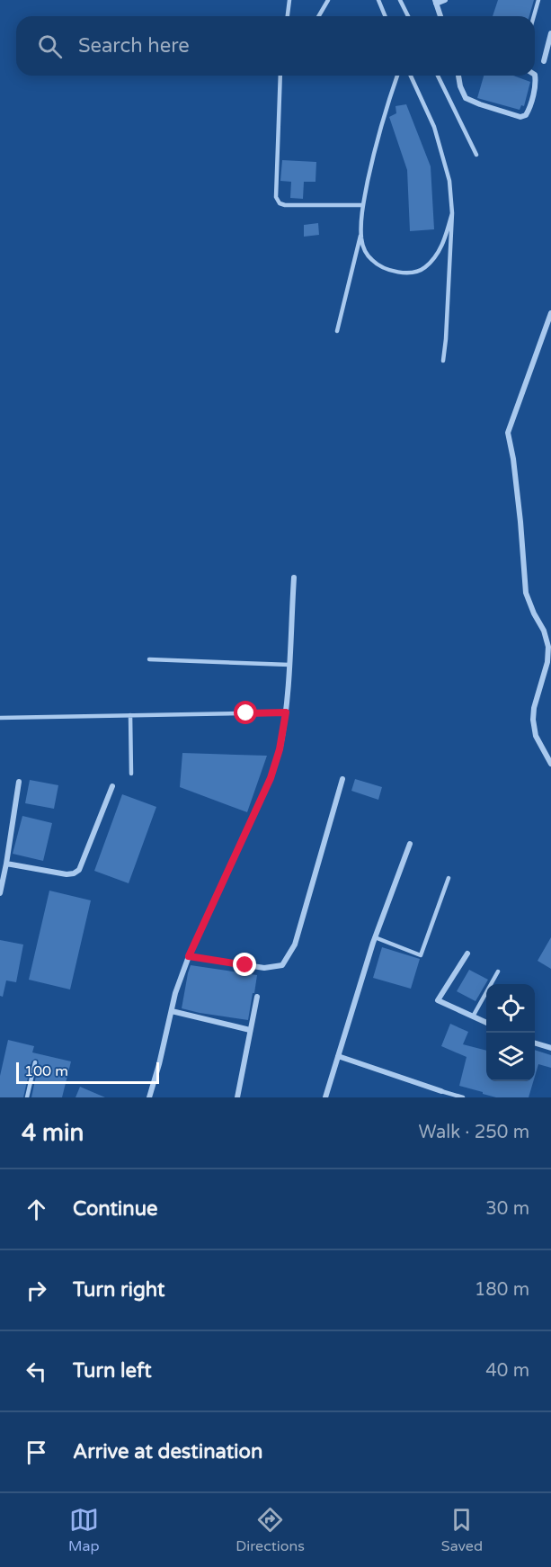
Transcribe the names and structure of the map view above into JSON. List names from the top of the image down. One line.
{"scale_bar":"100 m","page":{"search":"Search here","scale":"100 m","heading":["4 min","Walk · 250 m"],"list":[["Continue","30 m"],["Turn right","180 m"],["Turn left","40 m"],"Arrive at destination"],"nav":["Map","Directions","Saved"]}}
